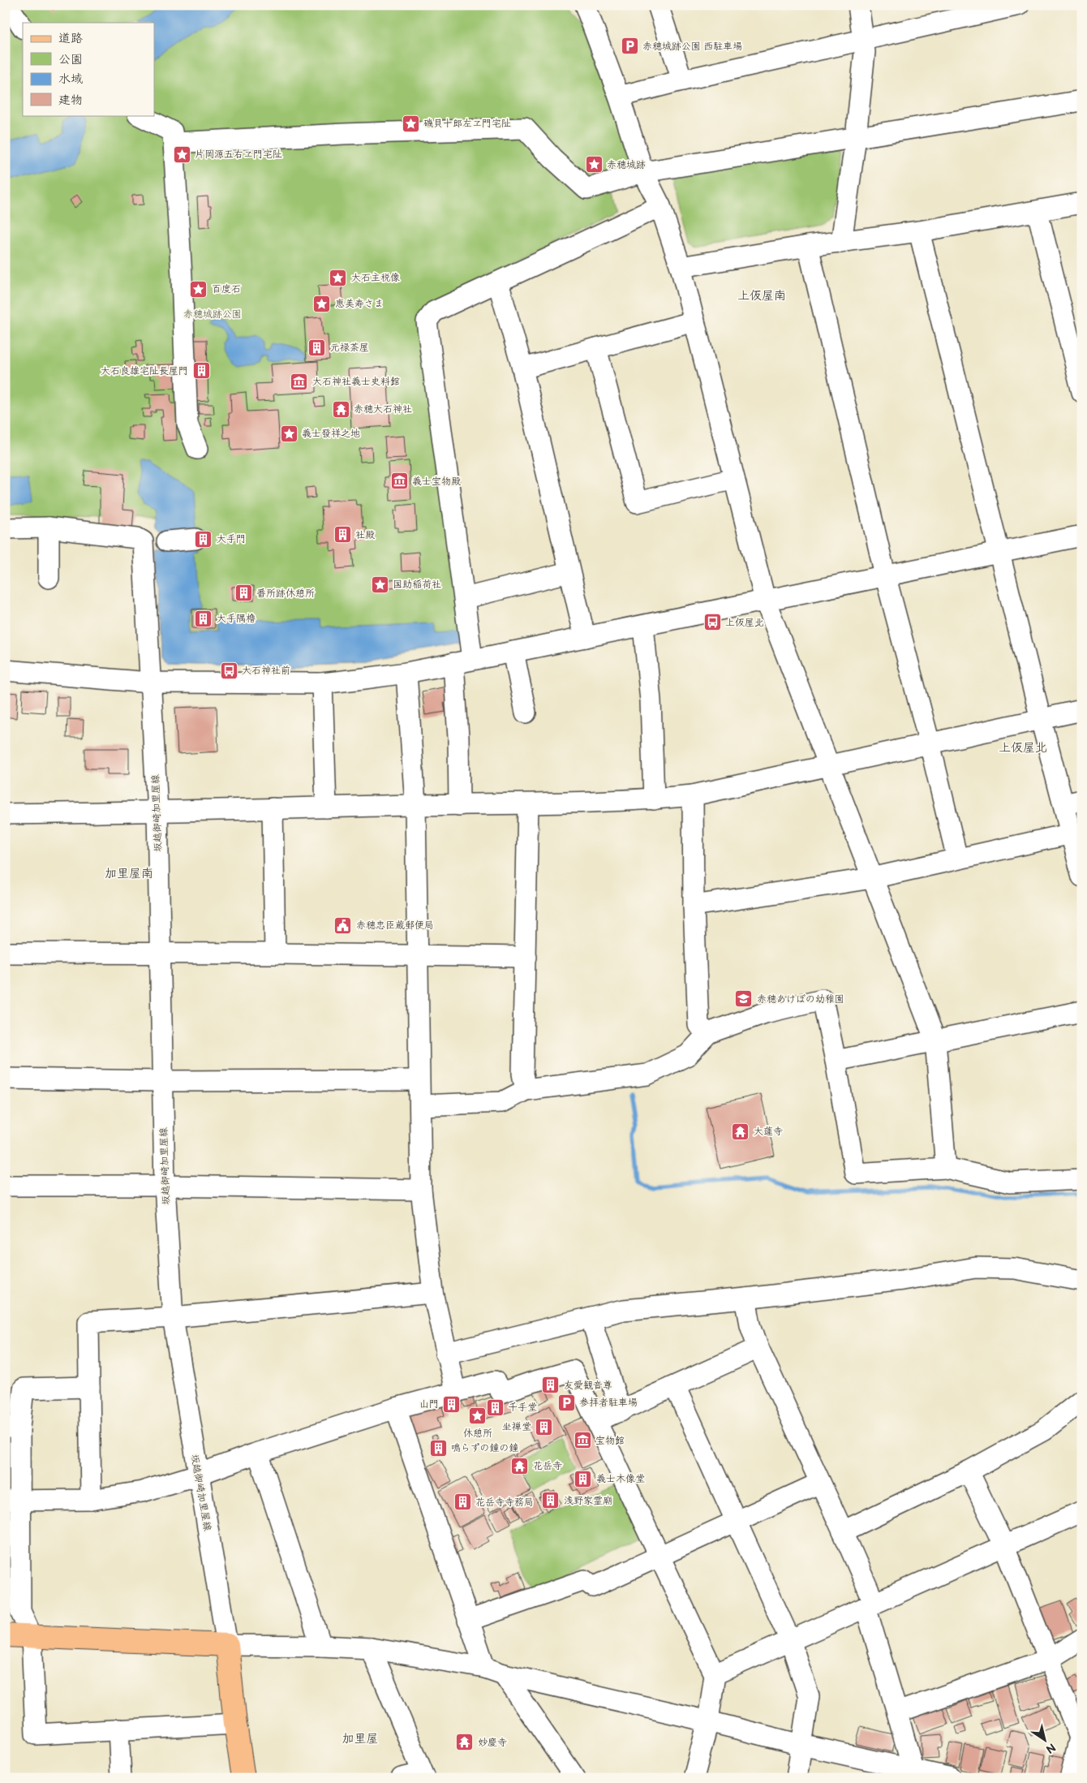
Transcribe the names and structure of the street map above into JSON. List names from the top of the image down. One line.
{"streets":{"main road":["坂越御崎加里屋線"]},"districts":["上仮屋南","上仮屋北","加里屋南","加里屋"],"parks":["赤穂城跡公園"],"places":{"parking":["赤穂城跡公園 西駐車場","参拝者駐車場"],"place":["磯貝十郎左ヱ門宅阯","片岡源五右ヱ門宅阯","赤穂城跡","大石主税像","百度石","恵美寿さま","義士發祥之地","国助稲荷社","休憩所"],"building":["元禄茶屋","大石良雄宅阯長屋門","社殿","大手門","番所跡休憩所","大手隅櫓","友愛観音尊","山門","千手堂","坐禅堂","鳴らずの鐘の鐘","義士木像堂","浅野家霊廟","花岳寺寺務局"],"museum":["大石神社義士史料館","義士宝物殿","宝物館"],"temple":["赤穂大石神社","大蓮寺","花岳寺","妙慶寺"],"bus stop":["上仮屋北","大石神社前"],"public building":["赤穂忠臣蔵郵便局"],"school or university":["赤穂あけぼの幼稚園"]},"legend":["道路","公園","水域","建物"],"north":"bottom right"}
